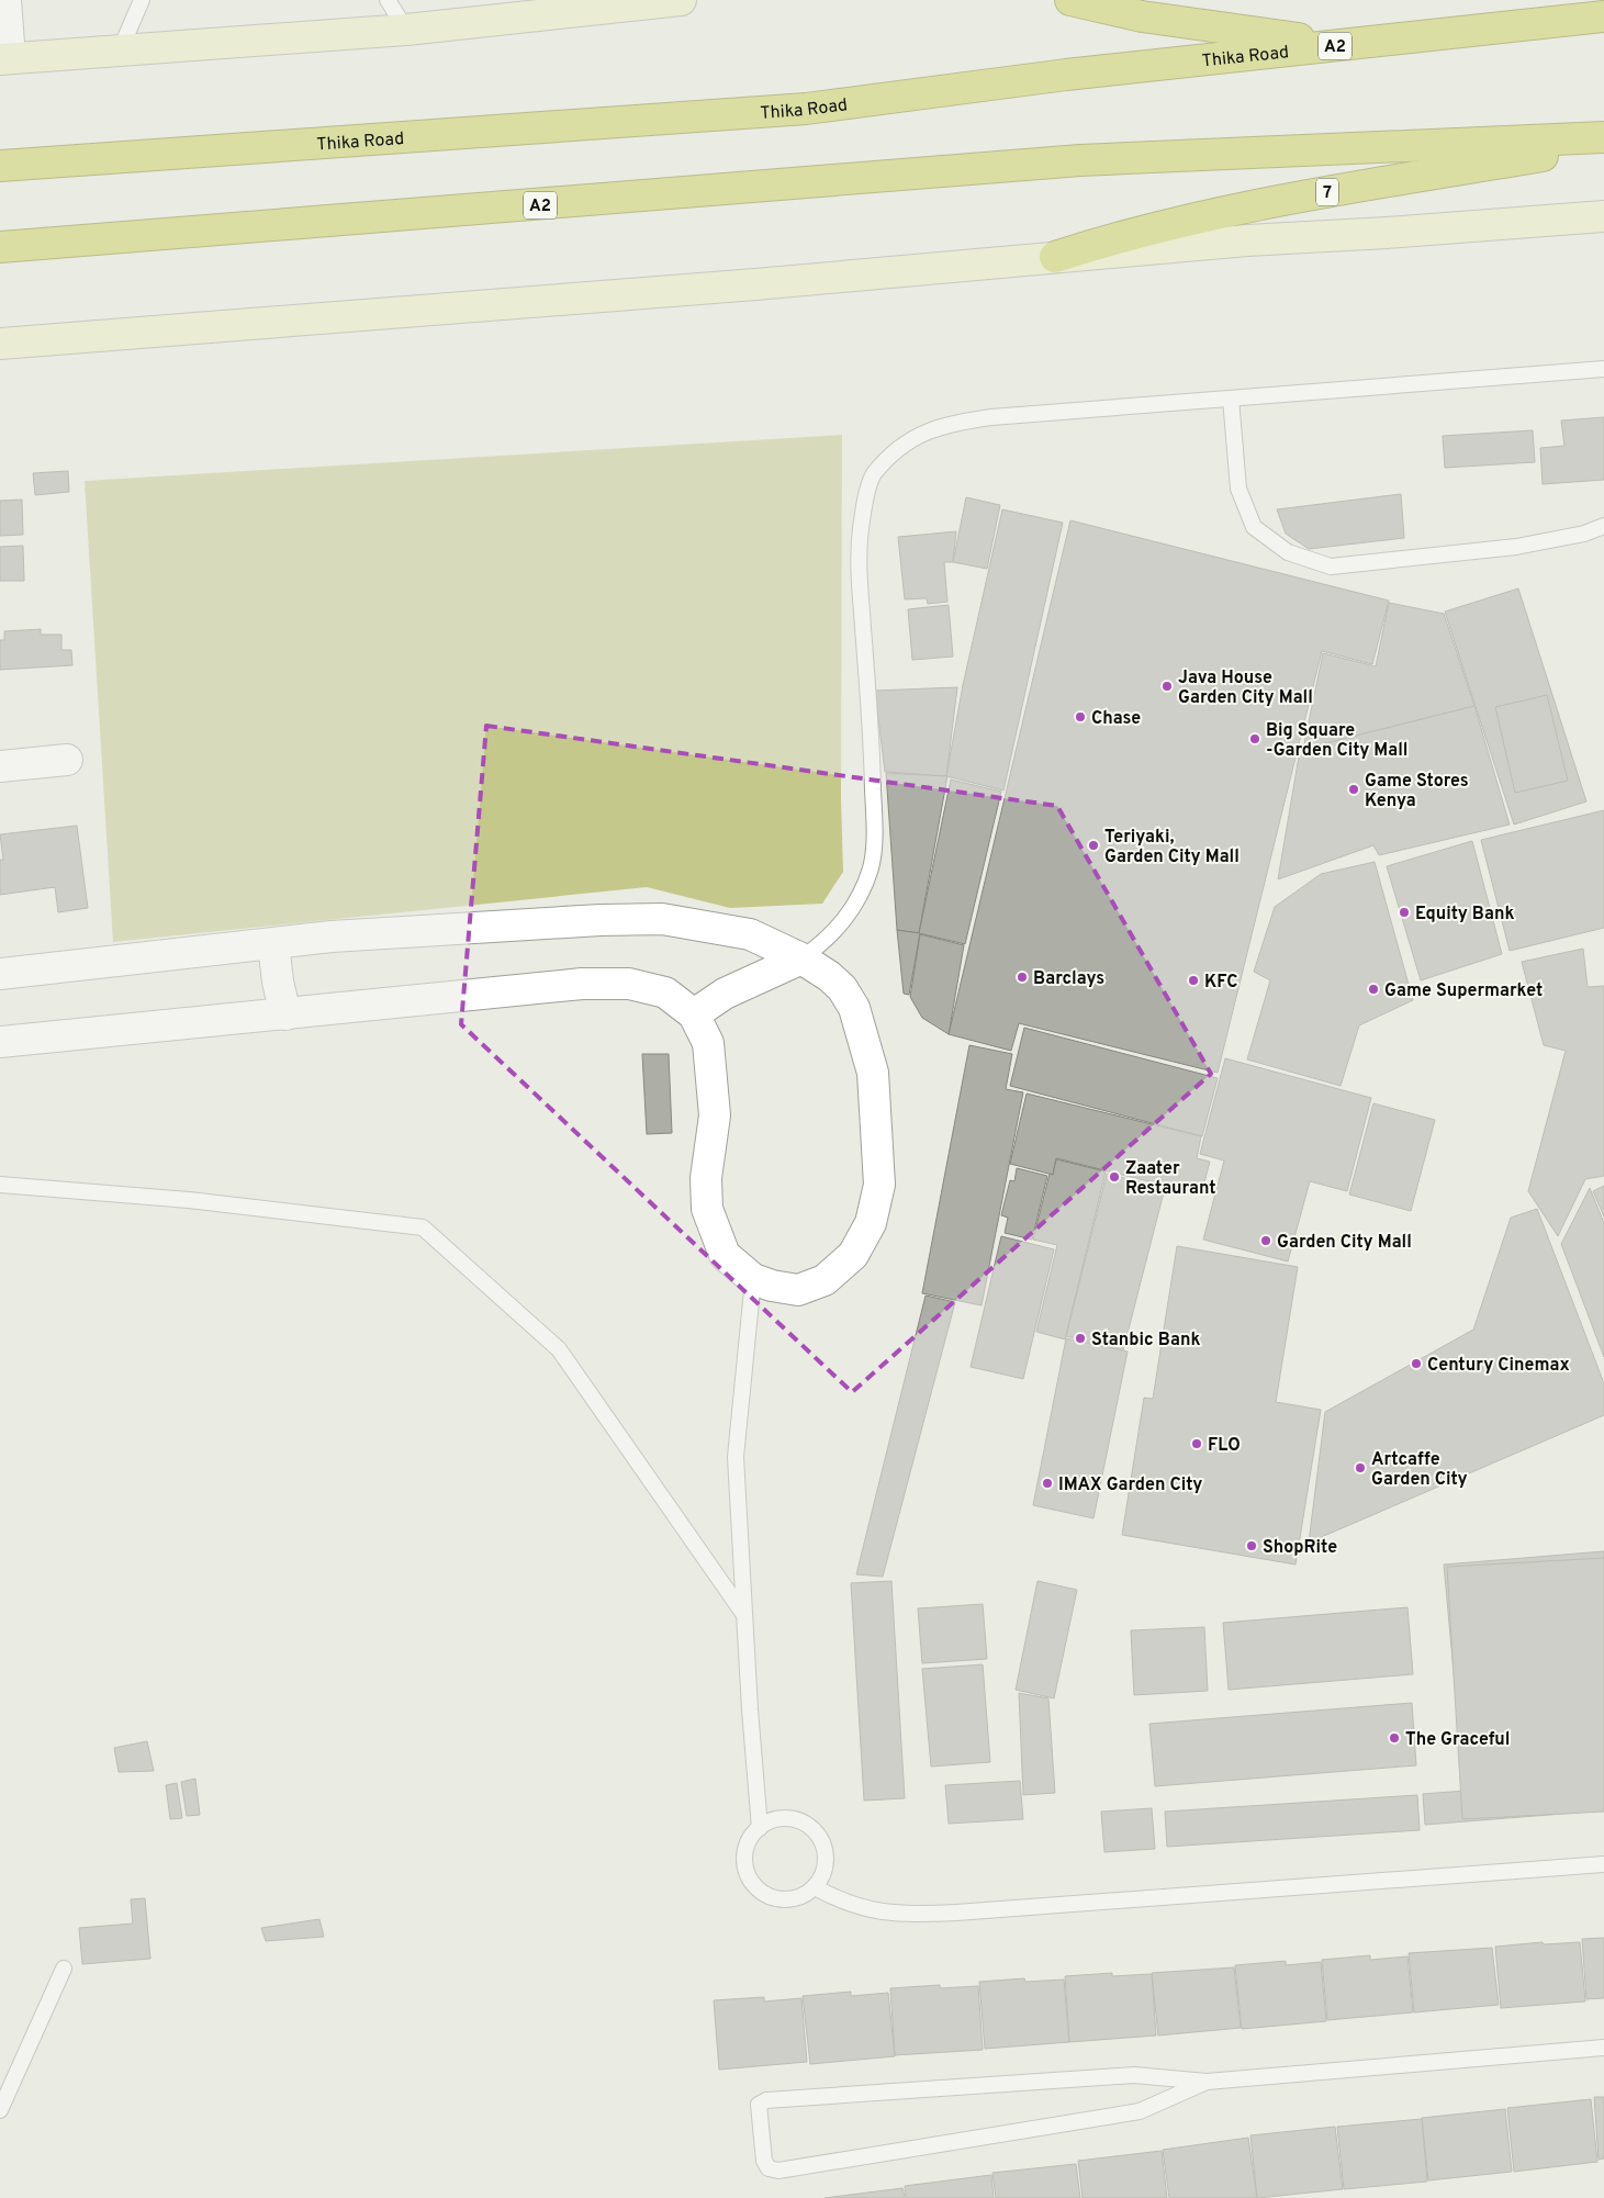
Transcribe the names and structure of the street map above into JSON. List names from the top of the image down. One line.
{"streets":{"highway":["A2","Thika Road","7"]},"places":["Java House Garden City Mall","Chase","Big Square -Garden City Mall","Game Stores Kenya","Teriyaki, Garden City Mall","Equity Bank","Barclays","KFC","Game Supermarket","Zaater Restaurant","Garden City Mall","Stanbic Bank","Century Cinemax","FLO","Artcaffe Garden City","IMAX Garden City","ShopRite","The Graceful"]}
